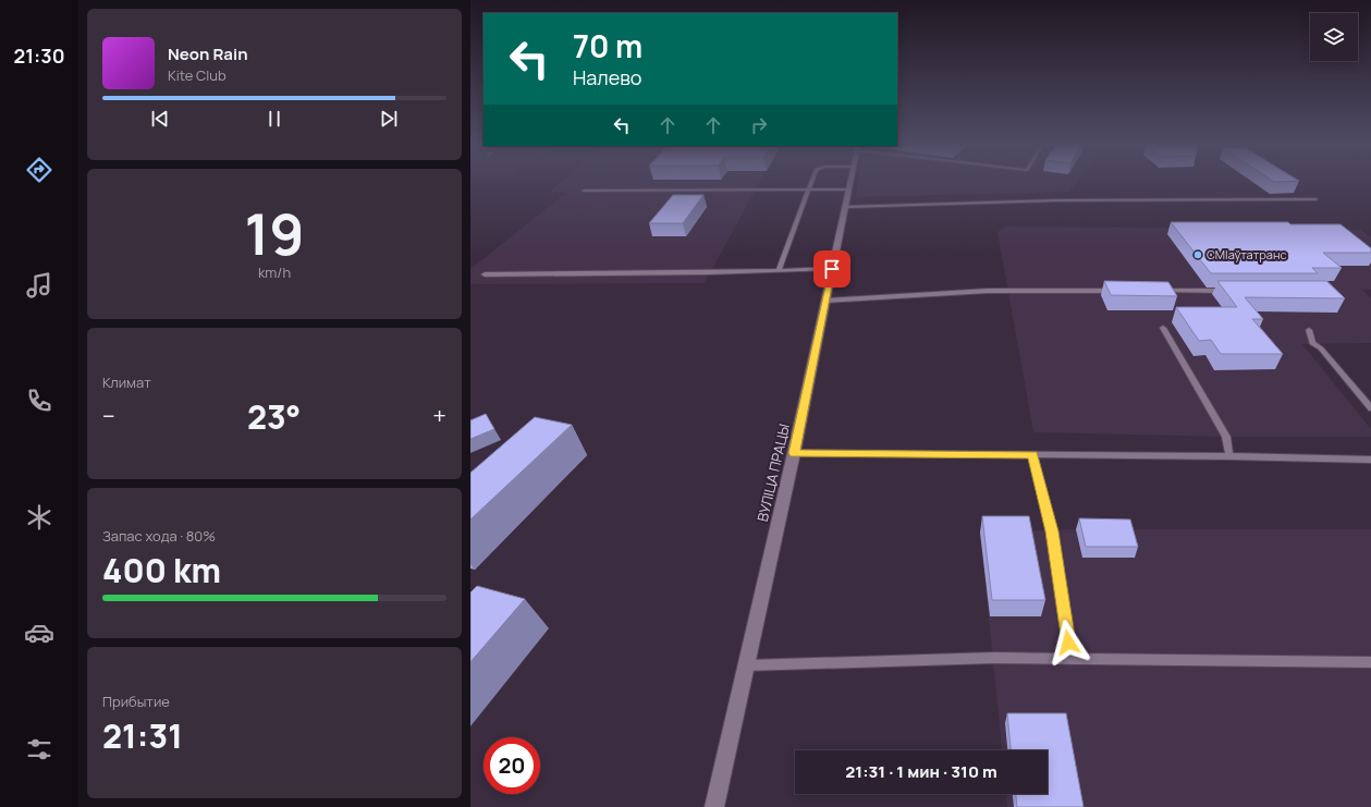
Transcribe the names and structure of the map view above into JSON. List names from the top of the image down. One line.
{"streets":{"street":["ВУЛІЦА ПРАЦЫ"]},"places":["СМІаўтатранс"],"page":{"tabs":"21:30","turn":["70 m","Налево"],"song":["Neon Rain","Kite Club"],"tile":[["19","km/h"],"Климат",["Запас хода · 80%","400 km"],["Прибытие","21:31"]],"heat":["−","23°","+"],"limit":"20","trip":"21:31 · 1 мин · 310 m"}}
